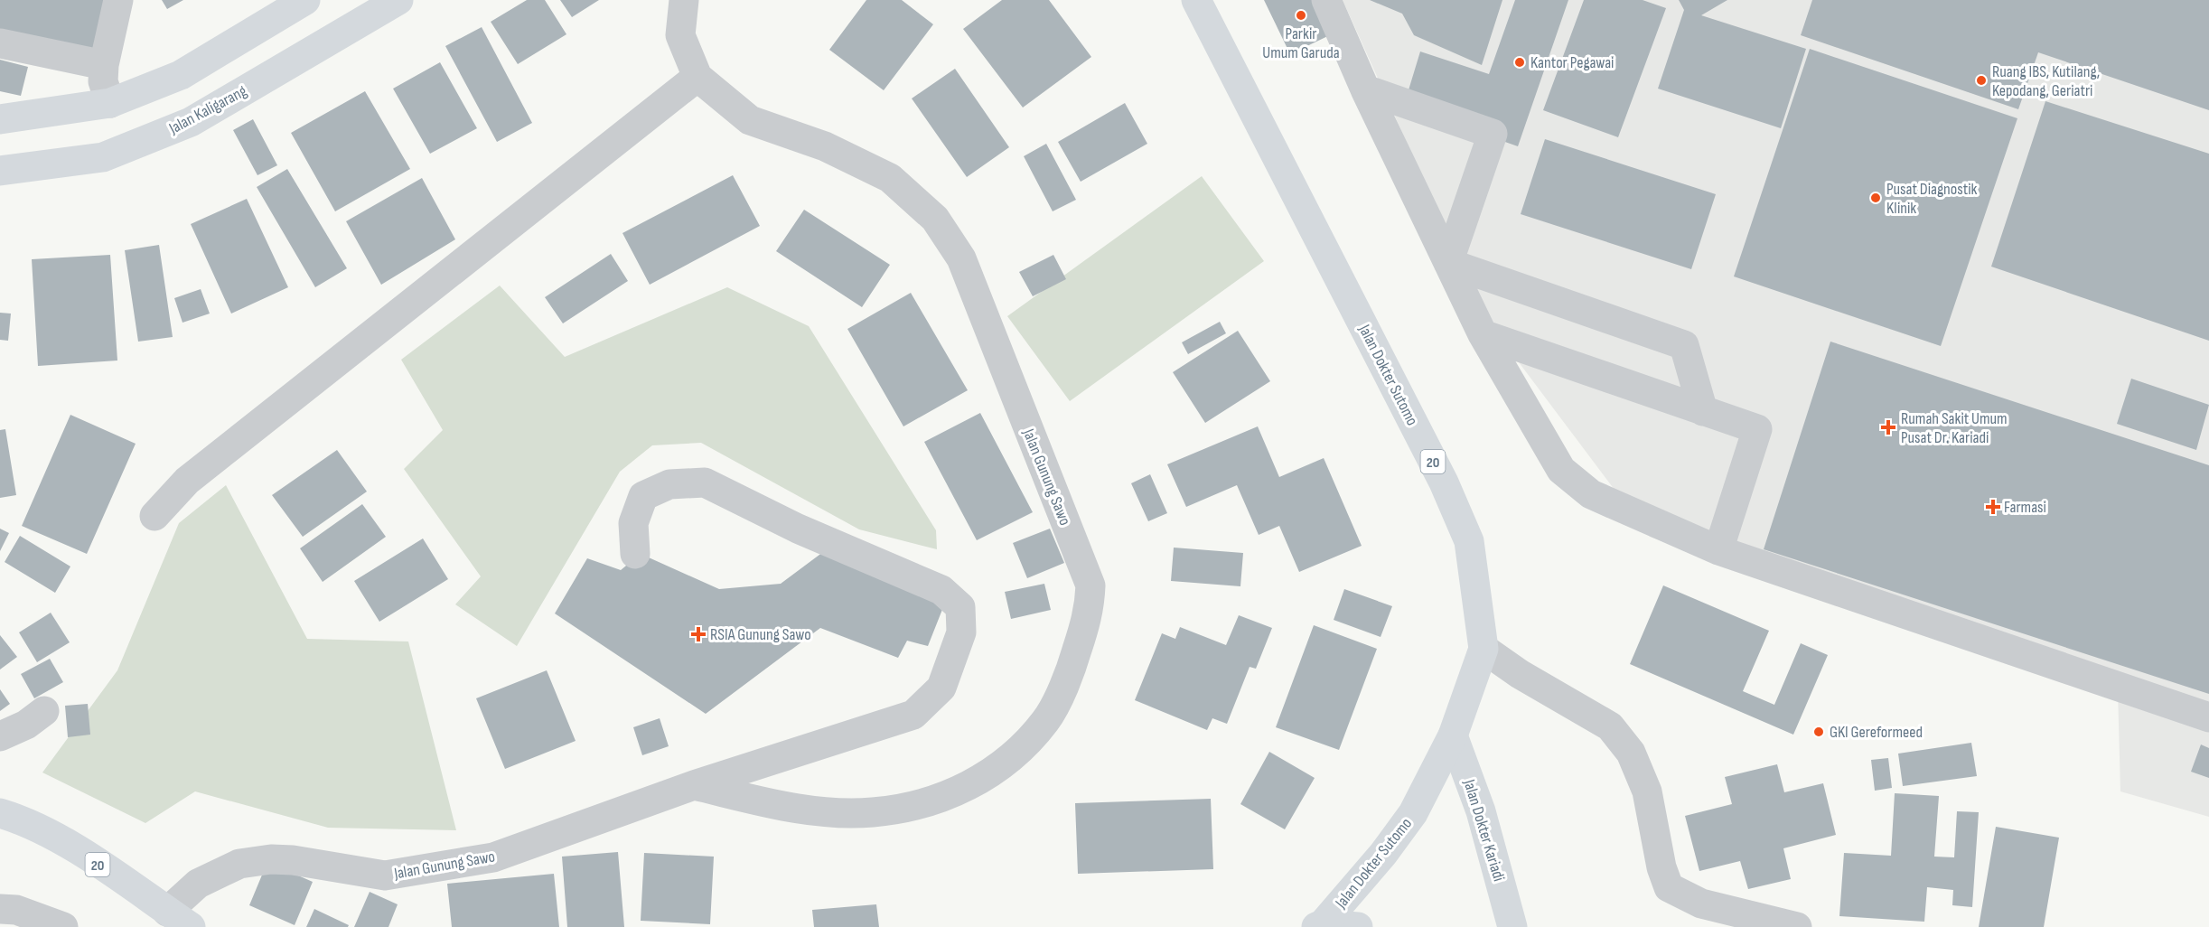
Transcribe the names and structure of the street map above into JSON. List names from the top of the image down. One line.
{"streets":{"main road":["Jalan Kaligarang","Jalan Dokter Sutomo","20","Jalan Dokter Kariadi"],"street":["Jalan Gunung Sawo"]},"crossings":[["Jalan Dokter Sutomo","Jalan Dokter Kariadi"],["20","Jalan Gunung Sawo"]],"places":{"other":["Parkir Umum Garuda","Kantor Pegawai","Ruang IBS, Kutilang, Kepodang, Geriatri","Pusat Diagnostik Klinik","GKI Gereformeed"],"health":["Rumah Sakit Umum Pusat Dr. Kariadi","Farmasi","RSIA Gunung Sawo"]}}
